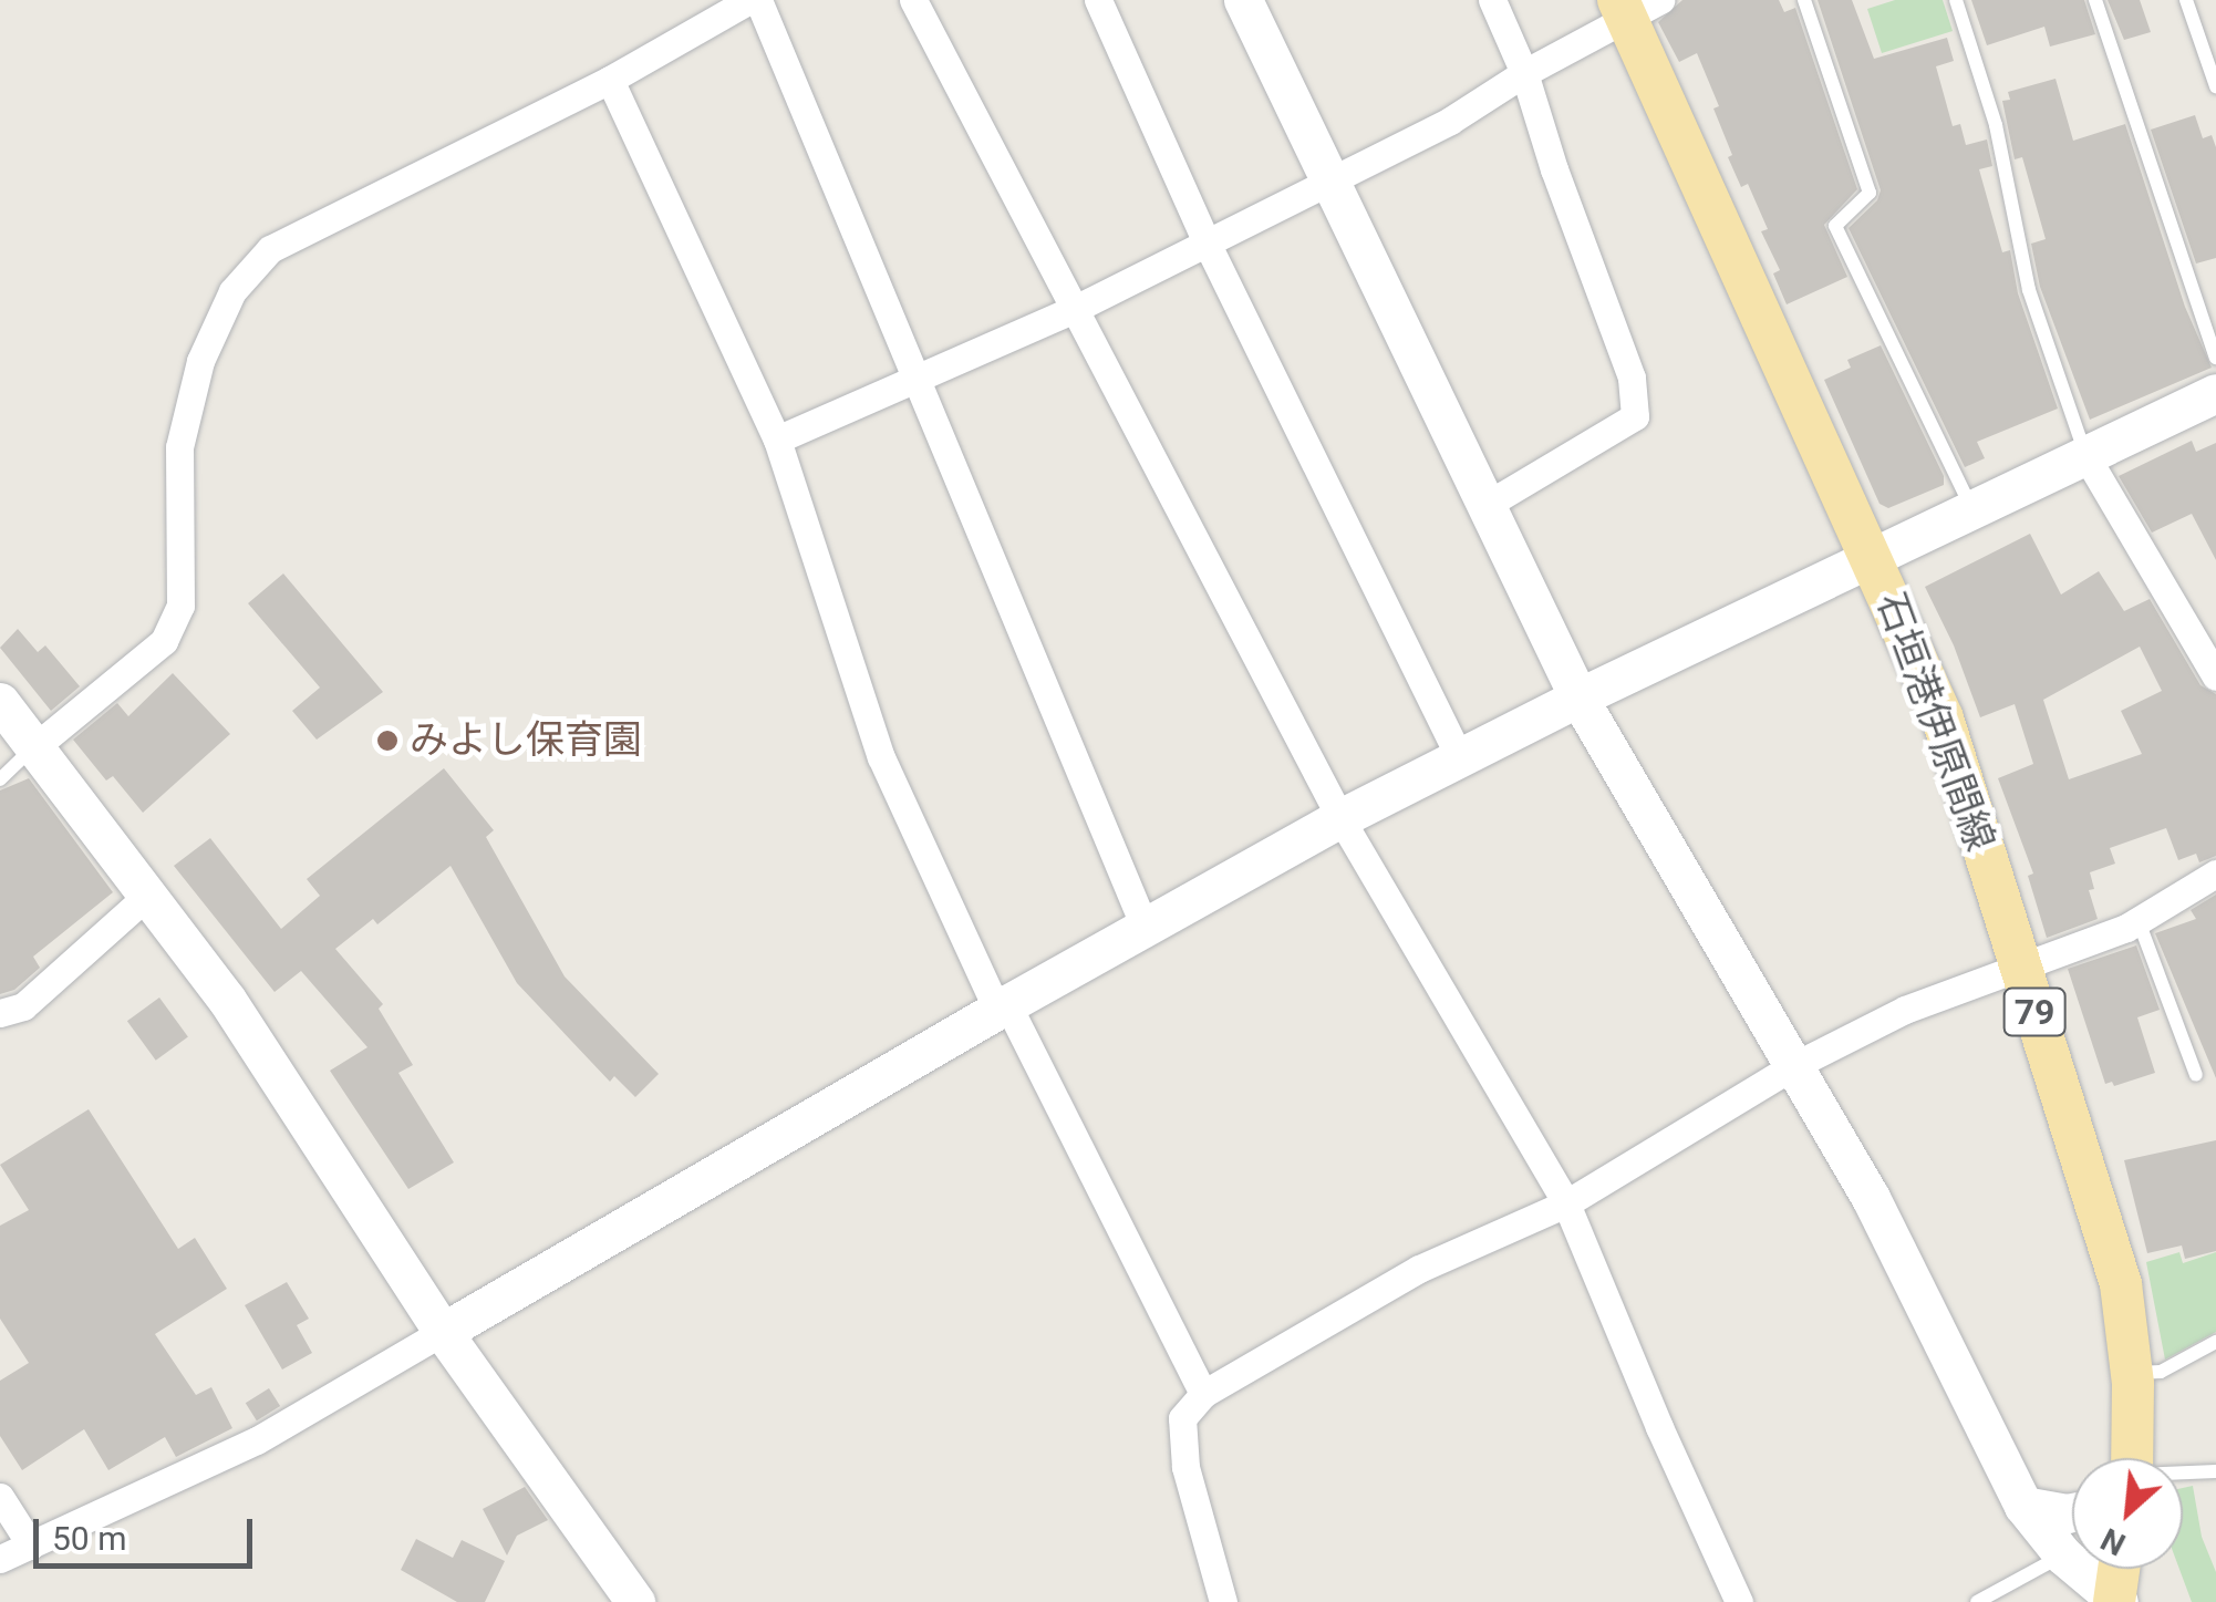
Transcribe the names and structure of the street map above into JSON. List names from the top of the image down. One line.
{"streets":{"main road":["石垣港伊原間線","79"]},"places":["みよし保育園"],"scale_bar":"50 m","north":"bottom left"}
